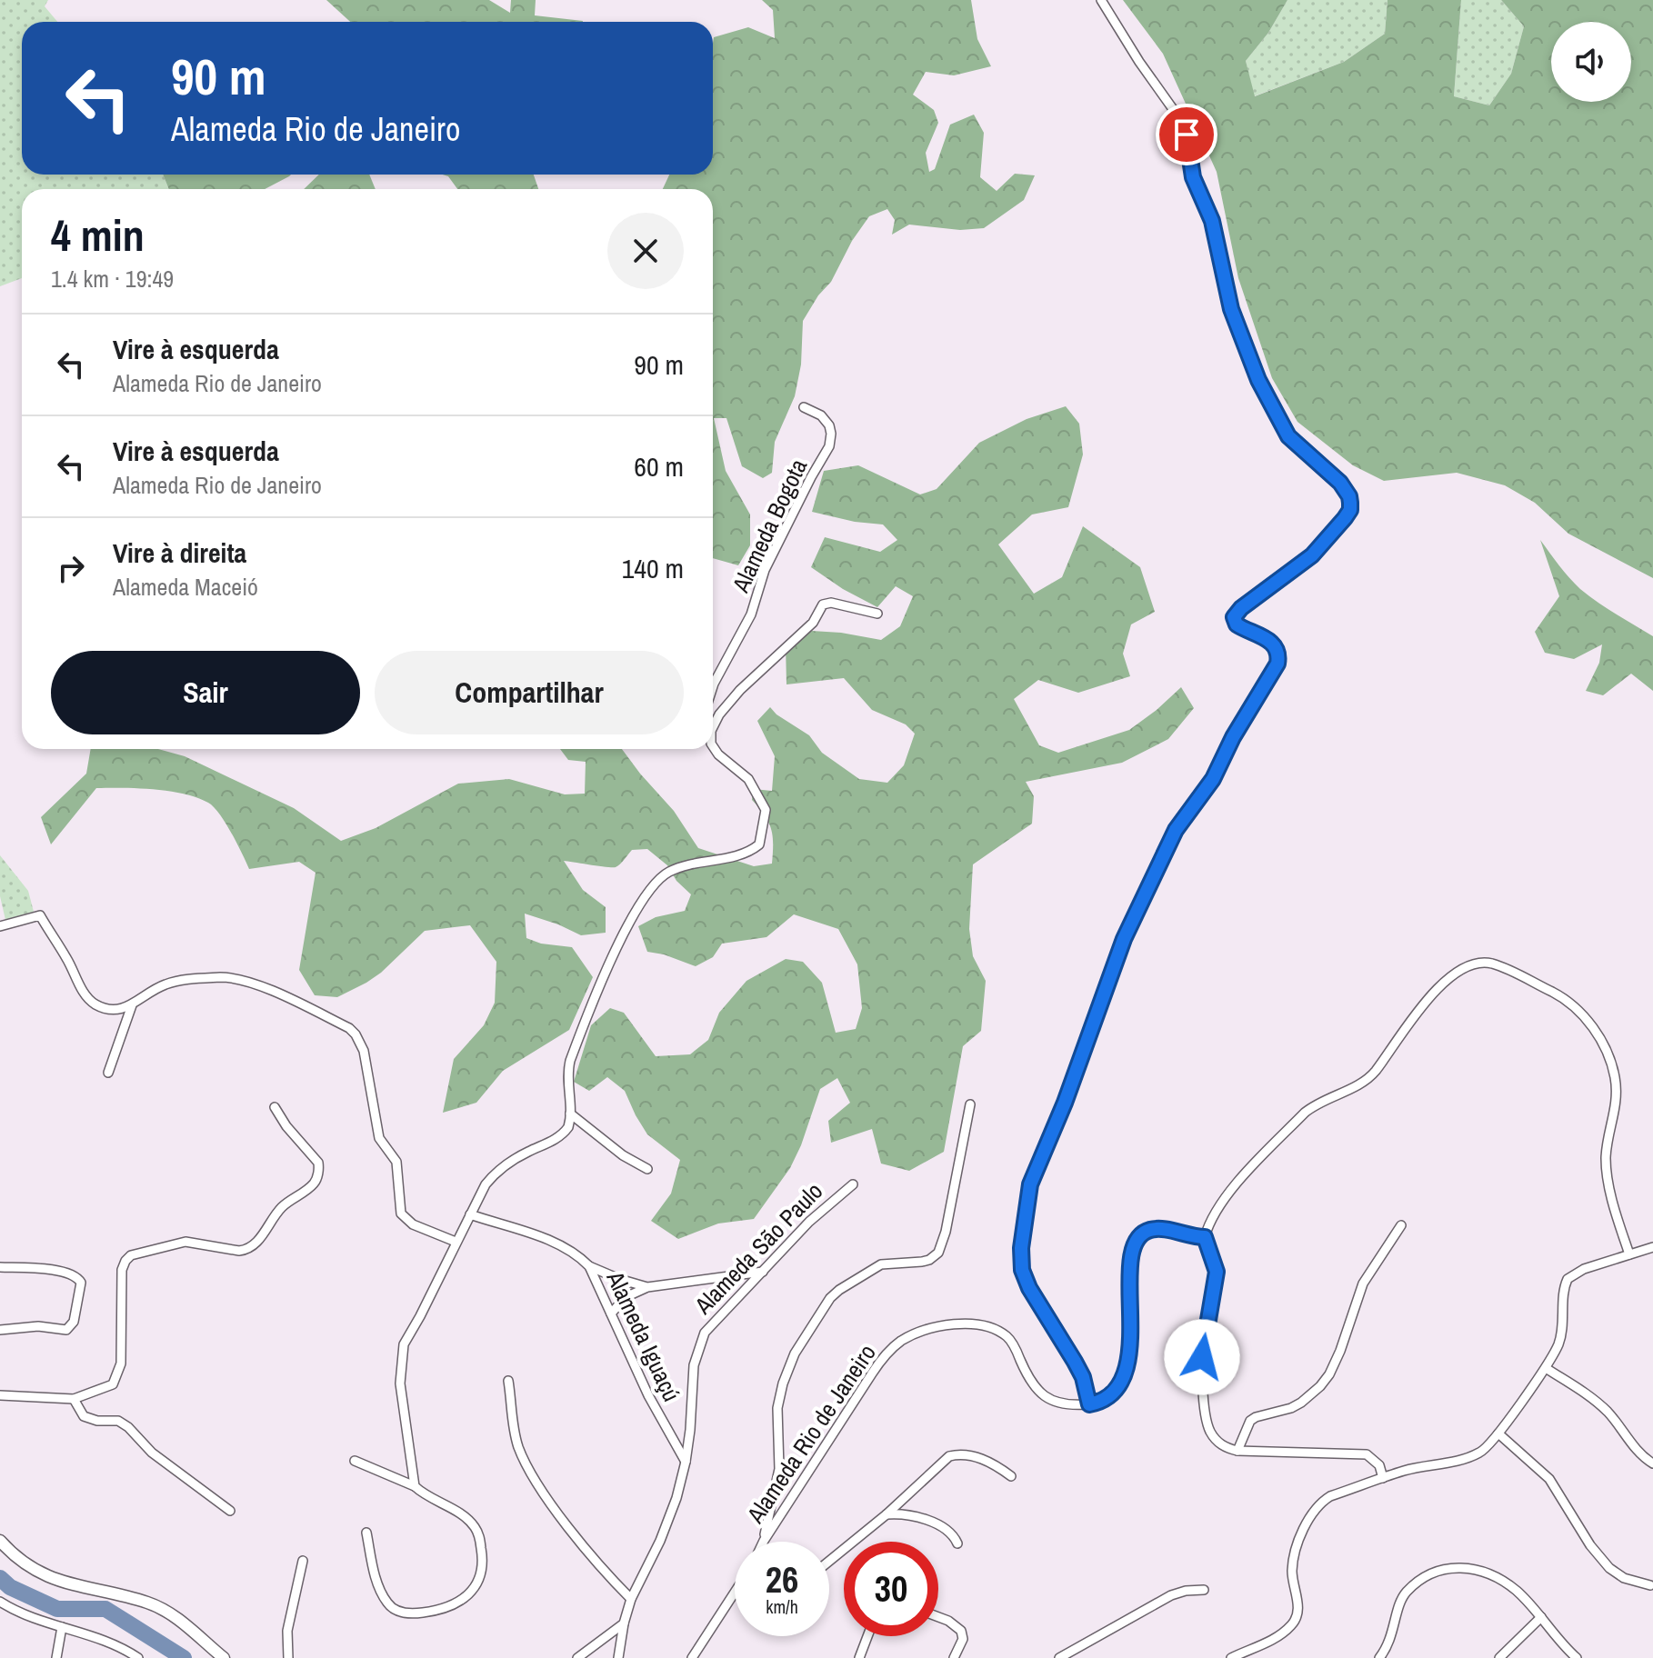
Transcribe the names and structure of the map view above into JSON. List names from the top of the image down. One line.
{"streets":{"street":["Alameda Bogota","Alameda São Paulo","Alameda Iguaçú","Alameda Rio de Janeiro"]},"crossings":[["Alameda São Paulo","Alameda Iguaçú"]],"page":{"turn":["90 m","Alameda Rio de Janeiro"],"heading":["4 min","1.4 km · 19:49"],"list":[{"name":"Vire à esquerda","note":"Alameda Rio de Janeiro","value":"90 m"},{"name":"Vire à esquerda","note":"Alameda Rio de Janeiro","value":"60 m"},{"name":"Vire à direita","note":"Alameda Maceió","value":"140 m"}],"buttons":["Sair","Compartilhar"],"speed":"26 km/h","limit":"30"}}
